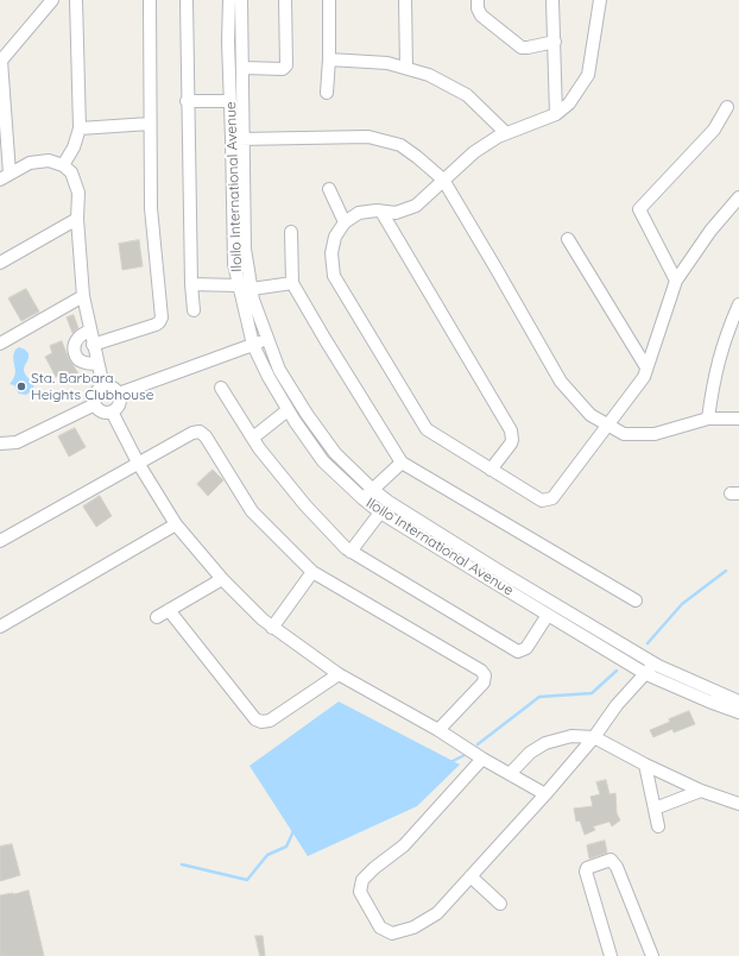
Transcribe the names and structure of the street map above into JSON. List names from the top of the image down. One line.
{"streets":{"street":["Iloilo International Avenue"]},"places":["Sta. Barbara Heights Clubhouse"]}
